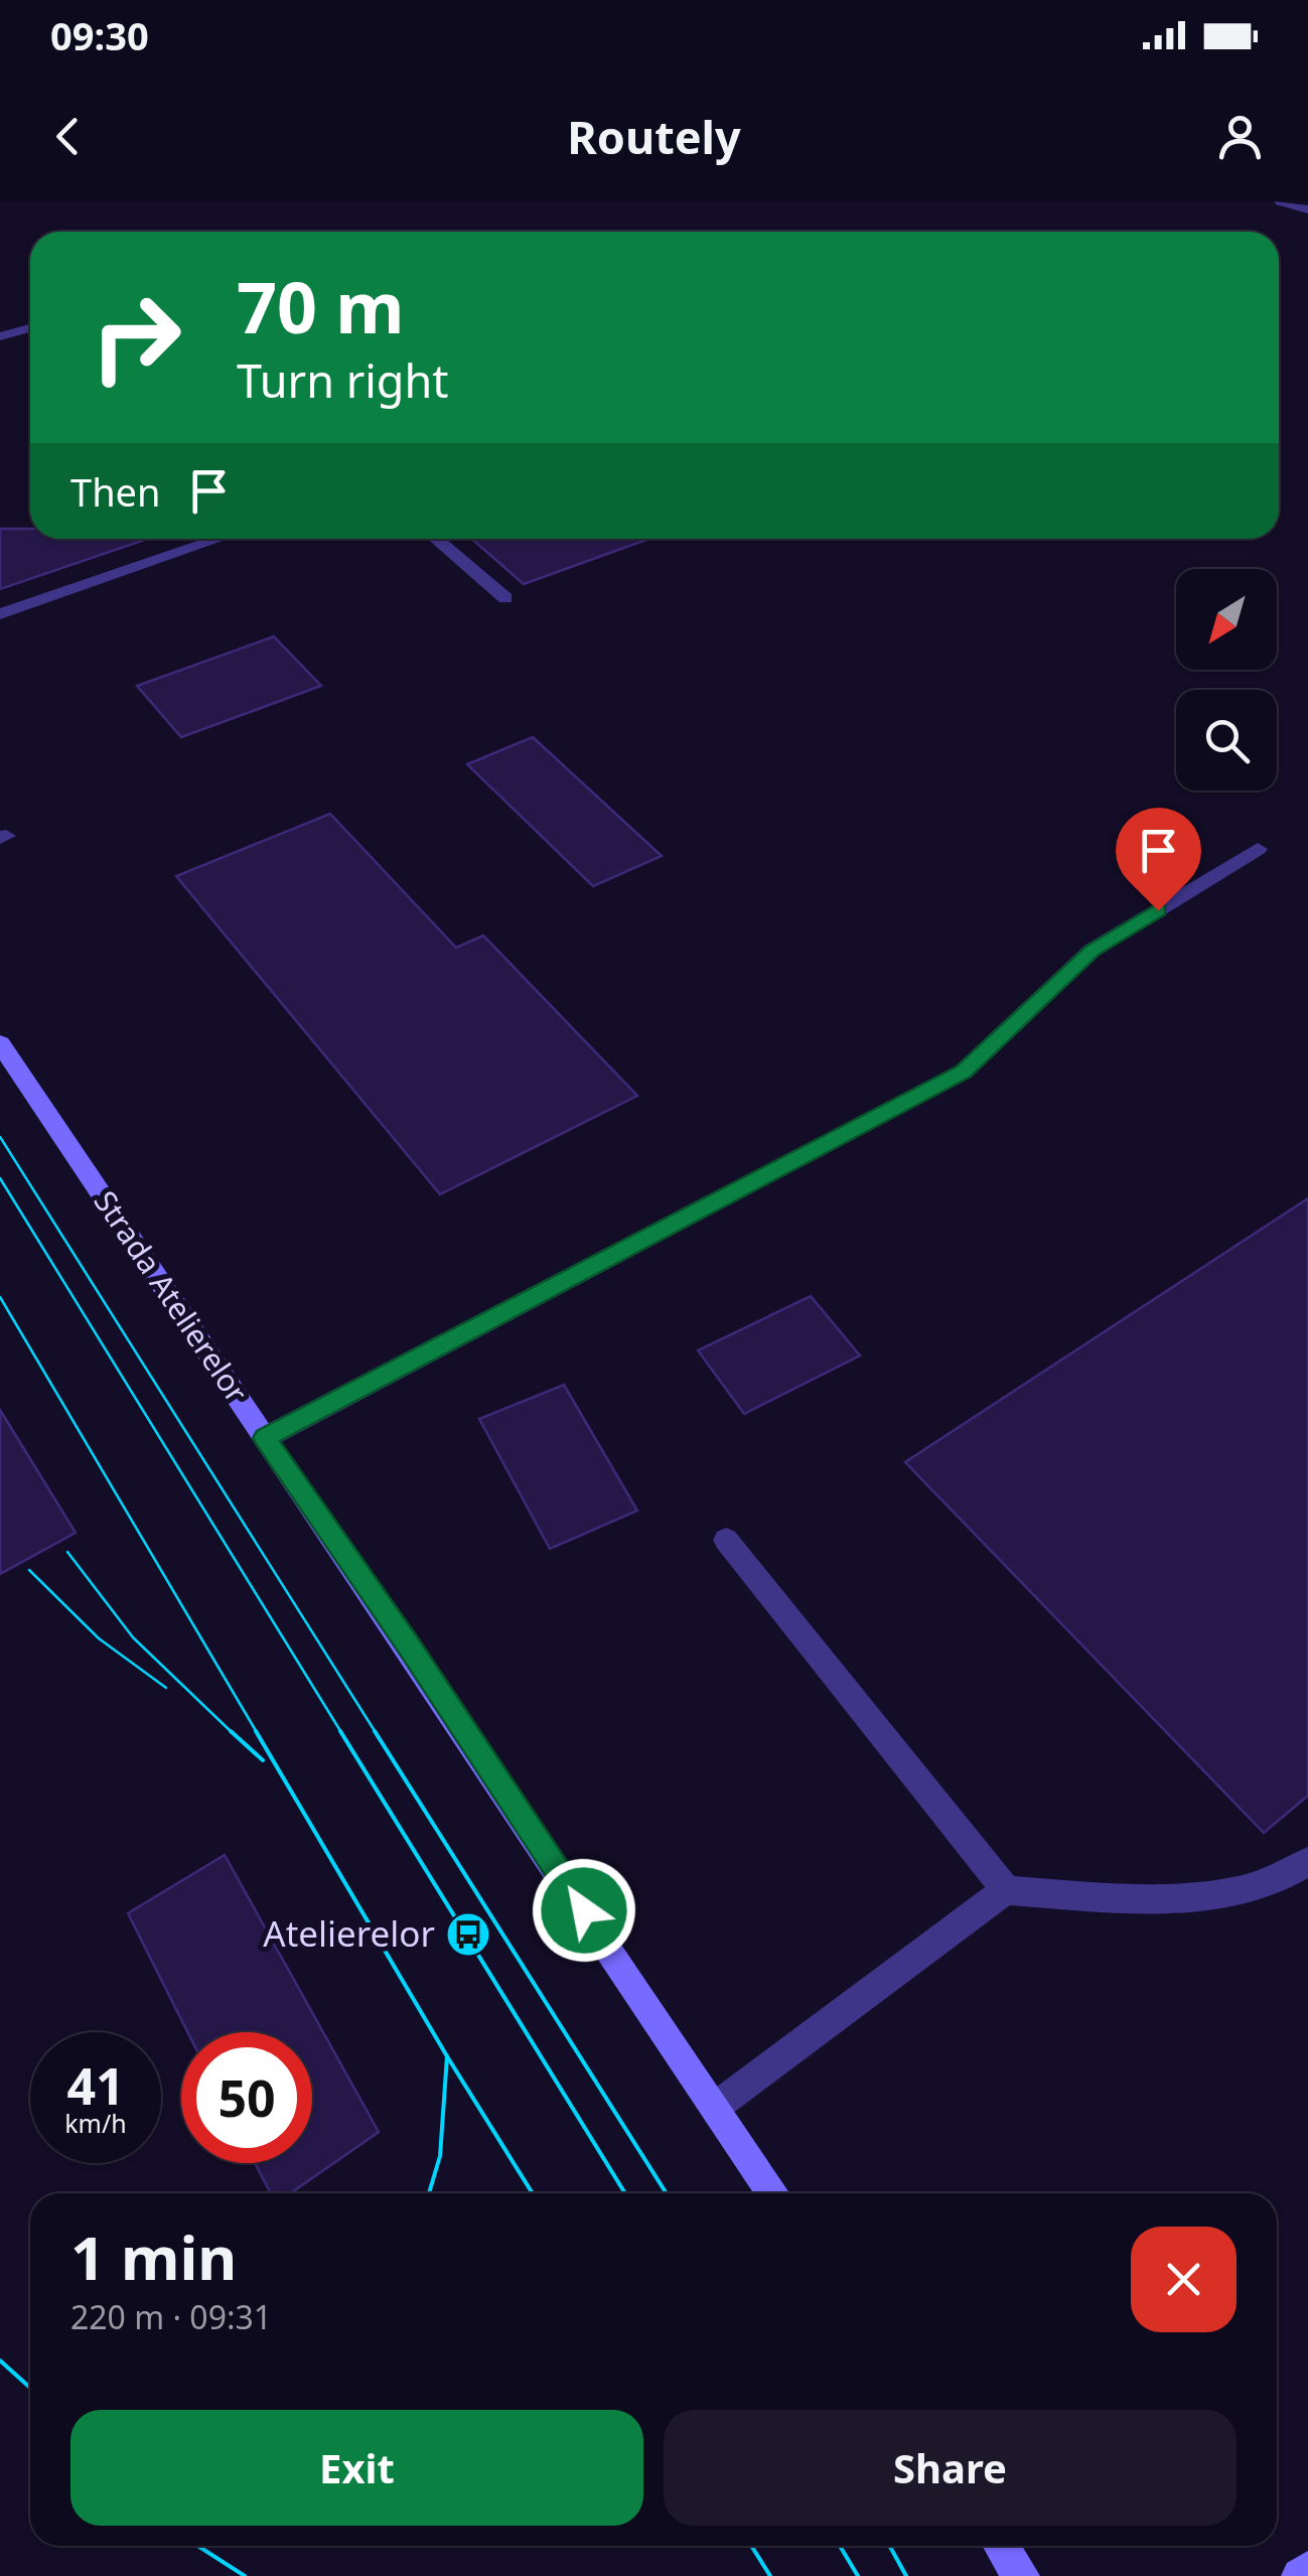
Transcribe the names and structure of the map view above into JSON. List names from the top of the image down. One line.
{"streets":{"main road":["Strada Atelierelor"]},"places":{"bus stop":["Atelierelor"]},"north":"bottom left","page":{"status":"09:30","header":"Routely","turn":["70 m","Turn right"],"then":"Then","speed":"41 km/h","limit":"50","heading":["1 min","220 m · 09:31"],"buttons":["Exit","Share"]}}
